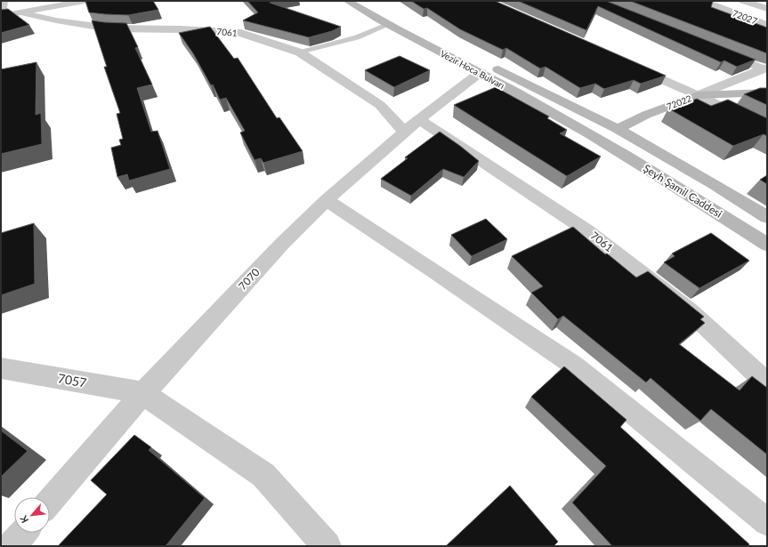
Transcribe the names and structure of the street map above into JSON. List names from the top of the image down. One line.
{"streets":{"main road":["Vezir Hoca Bulvarı","72022","Şeyh Şamil Caddesi"],"street":["72027","7061","7070","7057"]},"crossings":[["7061","7070"],["Vezir Hoca Bulvarı","72022"],["Vezir Hoca Bulvarı","Şeyh Şamil Caddesi"],["Vezir Hoca Bulvarı","7070"],["72022","Şeyh Şamil Caddesi"],["7070","7057"]],"north":"bottom left"}
